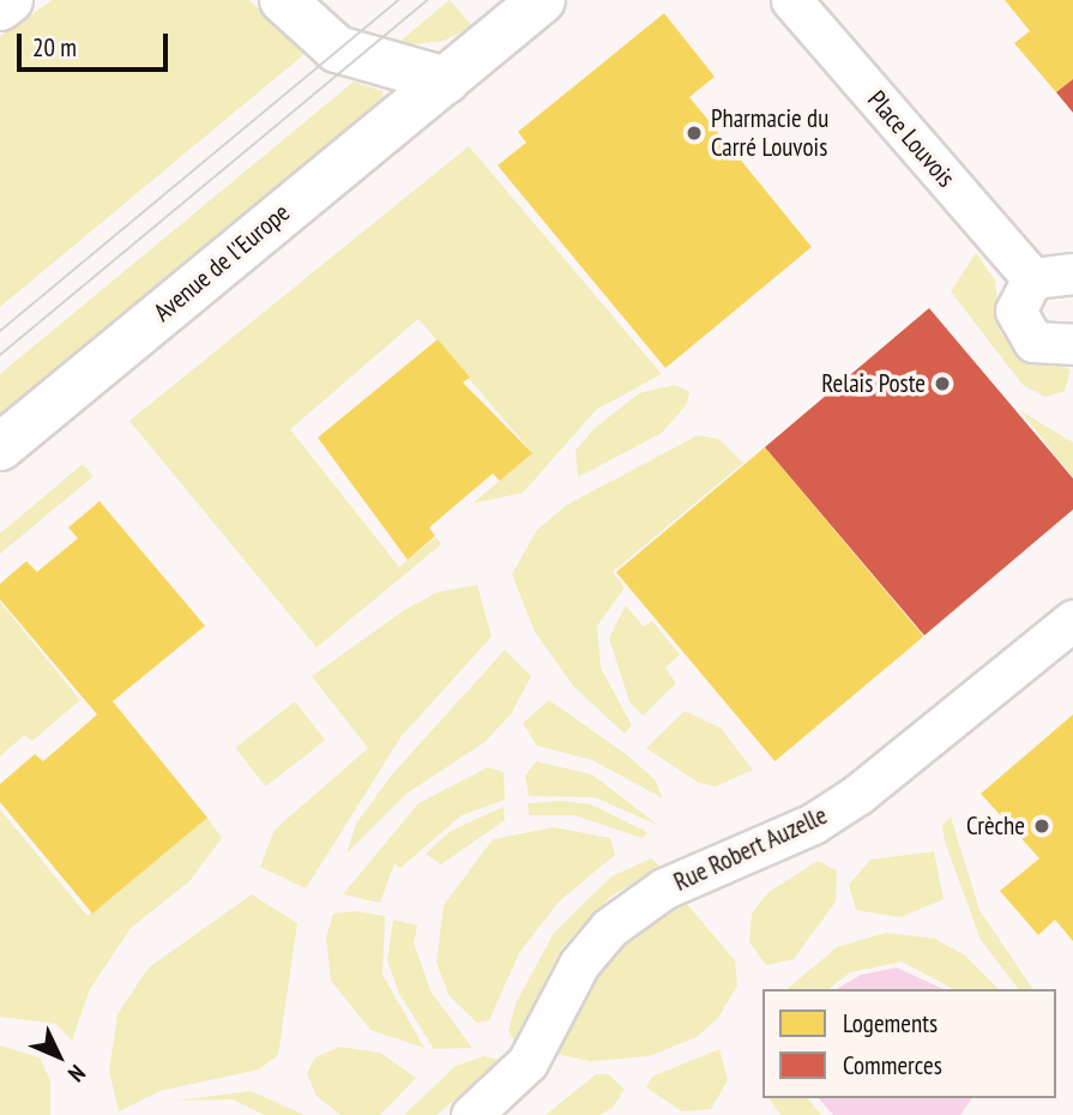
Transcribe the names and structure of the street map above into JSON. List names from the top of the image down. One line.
{"streets":{"main road":["Avenue de l'Europe"],"street":["Place Louvois","Rue Robert Auzelle"]},"places":["Pharmacie du Carré Louvois","Relais Poste","Crèche"],"legend":["Logements","Commerces"],"scale_bar":"20 m","north":"bottom right"}
